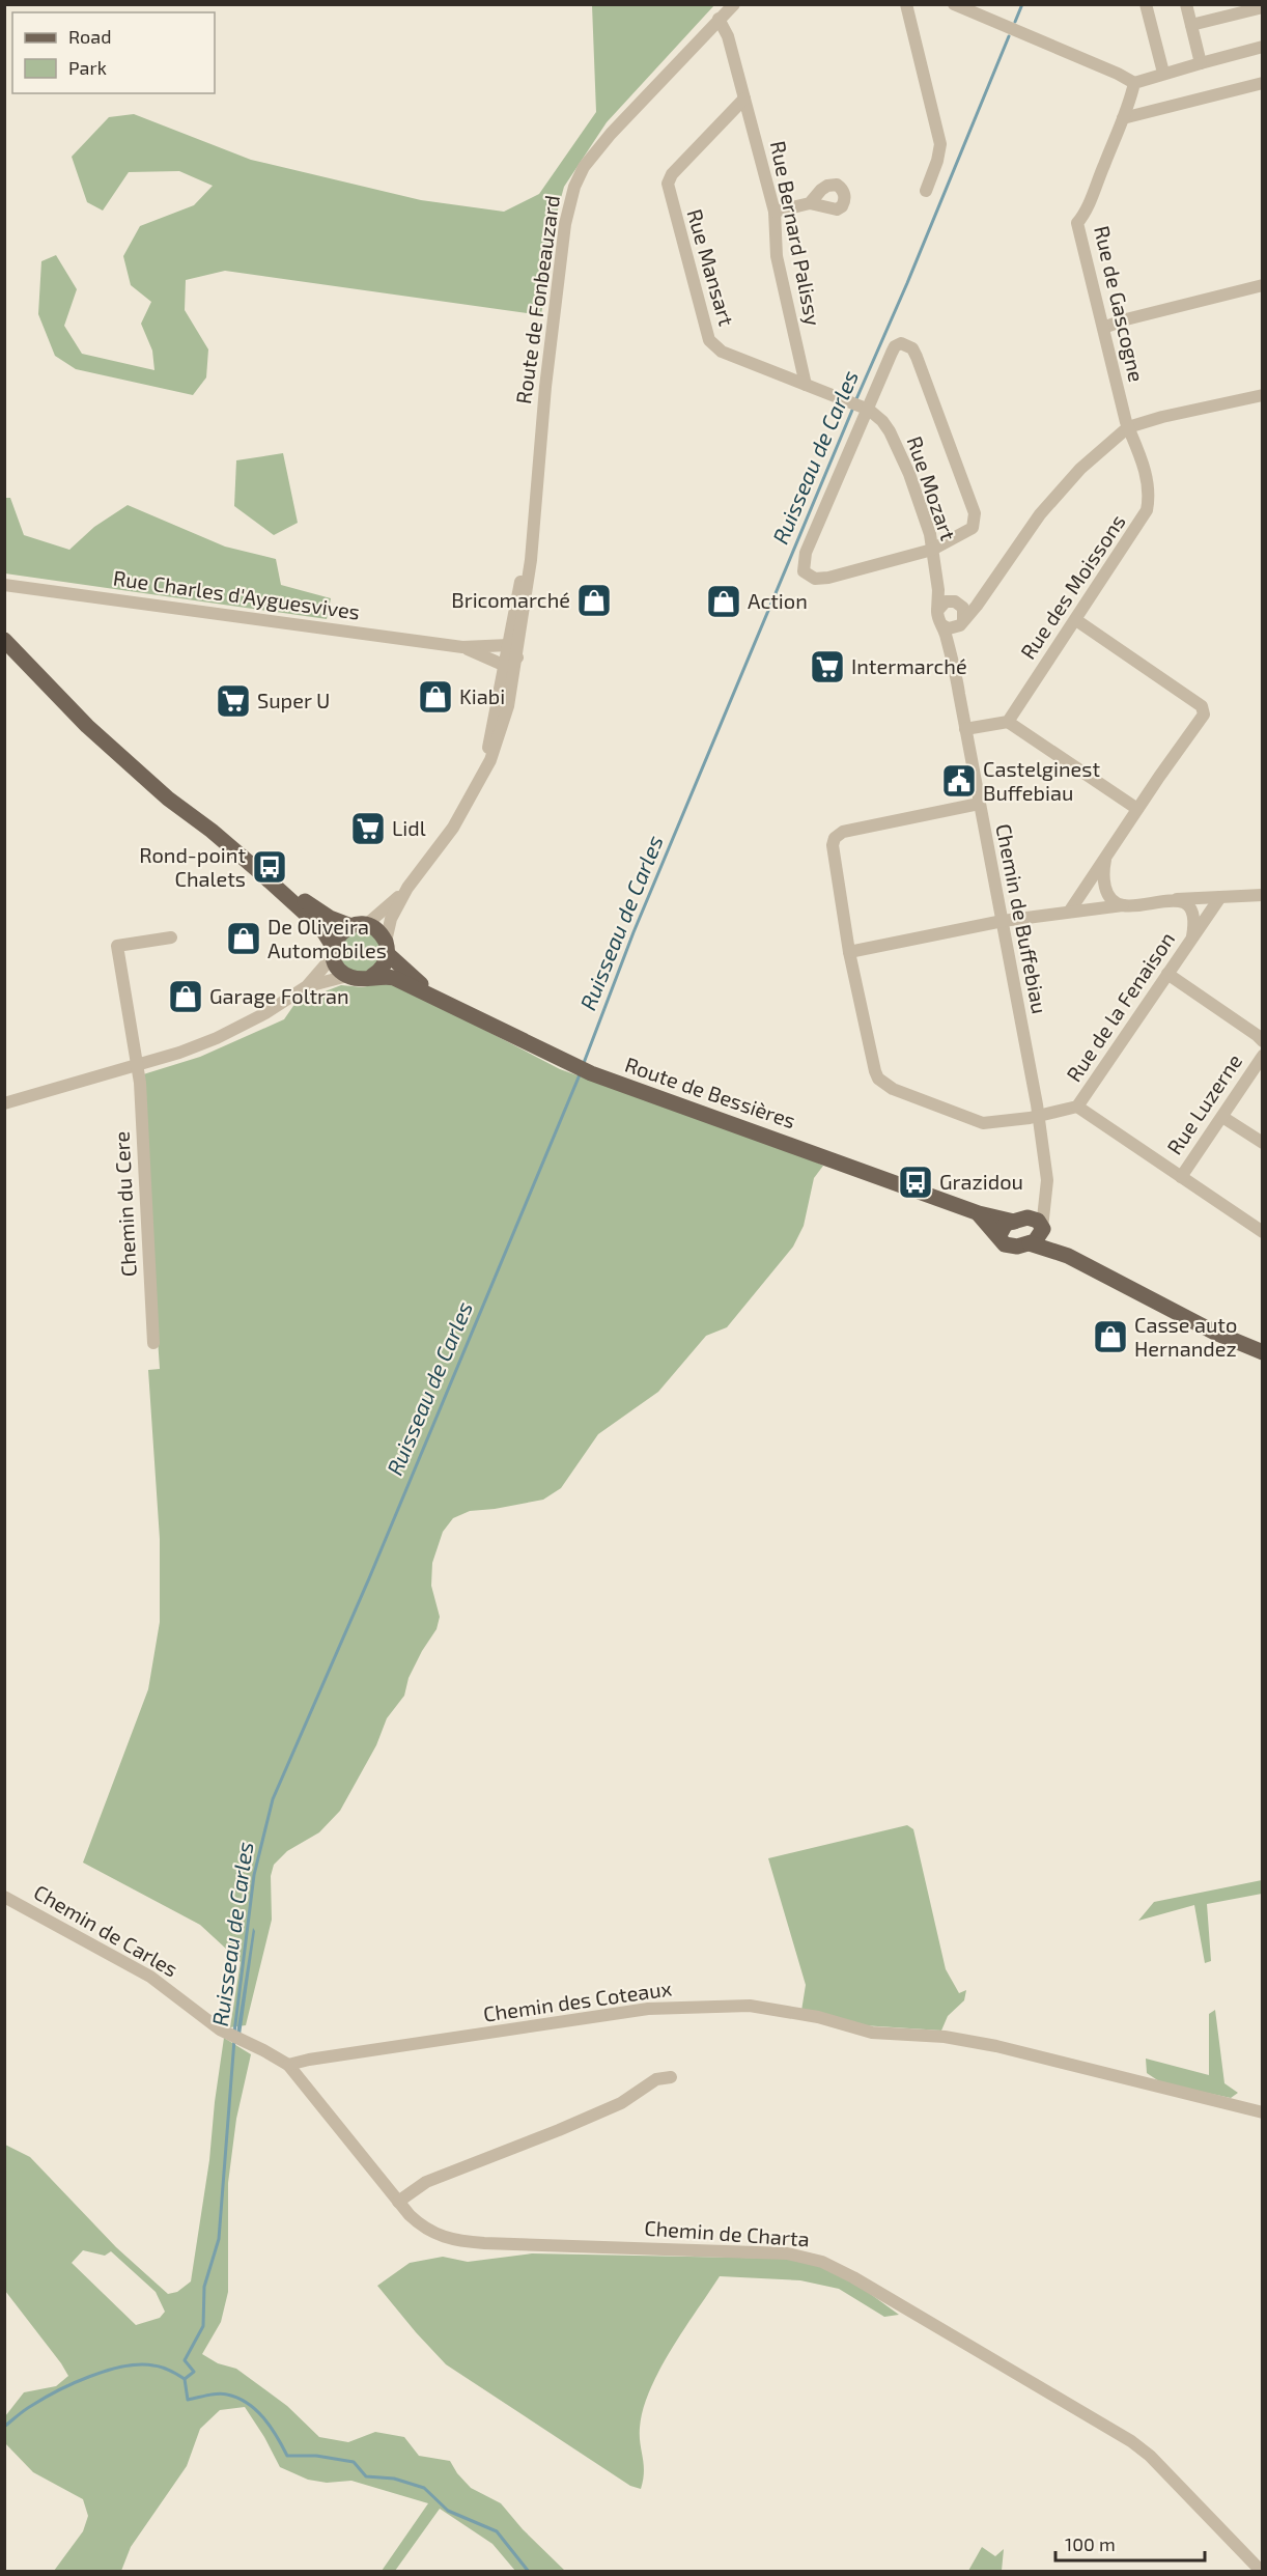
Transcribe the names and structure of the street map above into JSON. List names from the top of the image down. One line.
{"streets":{"main road":["Route de Bessières"],"street":["Rue Bernard Palissy","Rue Mansart","Route de Fonbeauzard","Rue de Gascogne","Rue Mozart","Rue des Moissons","Rue Charles d'Ayguesvives","Chemin de Buffebiau","Rue de la Fenaison","Rue Luzerne","Chemin du Cere","Chemin de Carles","Chemin des Coteaux","Chemin de Charta"]},"crossings":[["Rue Bernard Palissy","Rue Mansart"],["Rue Bernard Palissy","Route de Fonbeauzard"],["Rue Mansart","Rue Mozart"],["Route de Fonbeauzard","Rue Charles d'Ayguesvives"],["Rue de Gascogne","Rue des Moissons"],["Rue de Gascogne","Chemin de Buffebiau"],["Rue Mozart","Chemin de Buffebiau"],["Rue des Moissons","Chemin de Buffebiau"],["Chemin de Buffebiau","Rue de la Fenaison"],["Chemin de Buffebiau","Route de Bessières"],["Rue de la Fenaison","Rue Luzerne"],["Chemin de Carles","Chemin de Charta"],["Chemin des Coteaux","Chemin de Charta"]],"water":["Ruisseau de Carles"],"places":{"shop":["Bricomarché","Action","Kiabi","De Oliveira Automobiles","Garage Foltran","Casse auto Hernandez"],"supermarket":["Intermarché","Super U","Lidl"],"public building":["Castelginest Buffebiau"],"bus stop":["Rond-point Chalets","Grazidou"]},"legend":["Road","Park"],"scale_bar":"100 m"}
